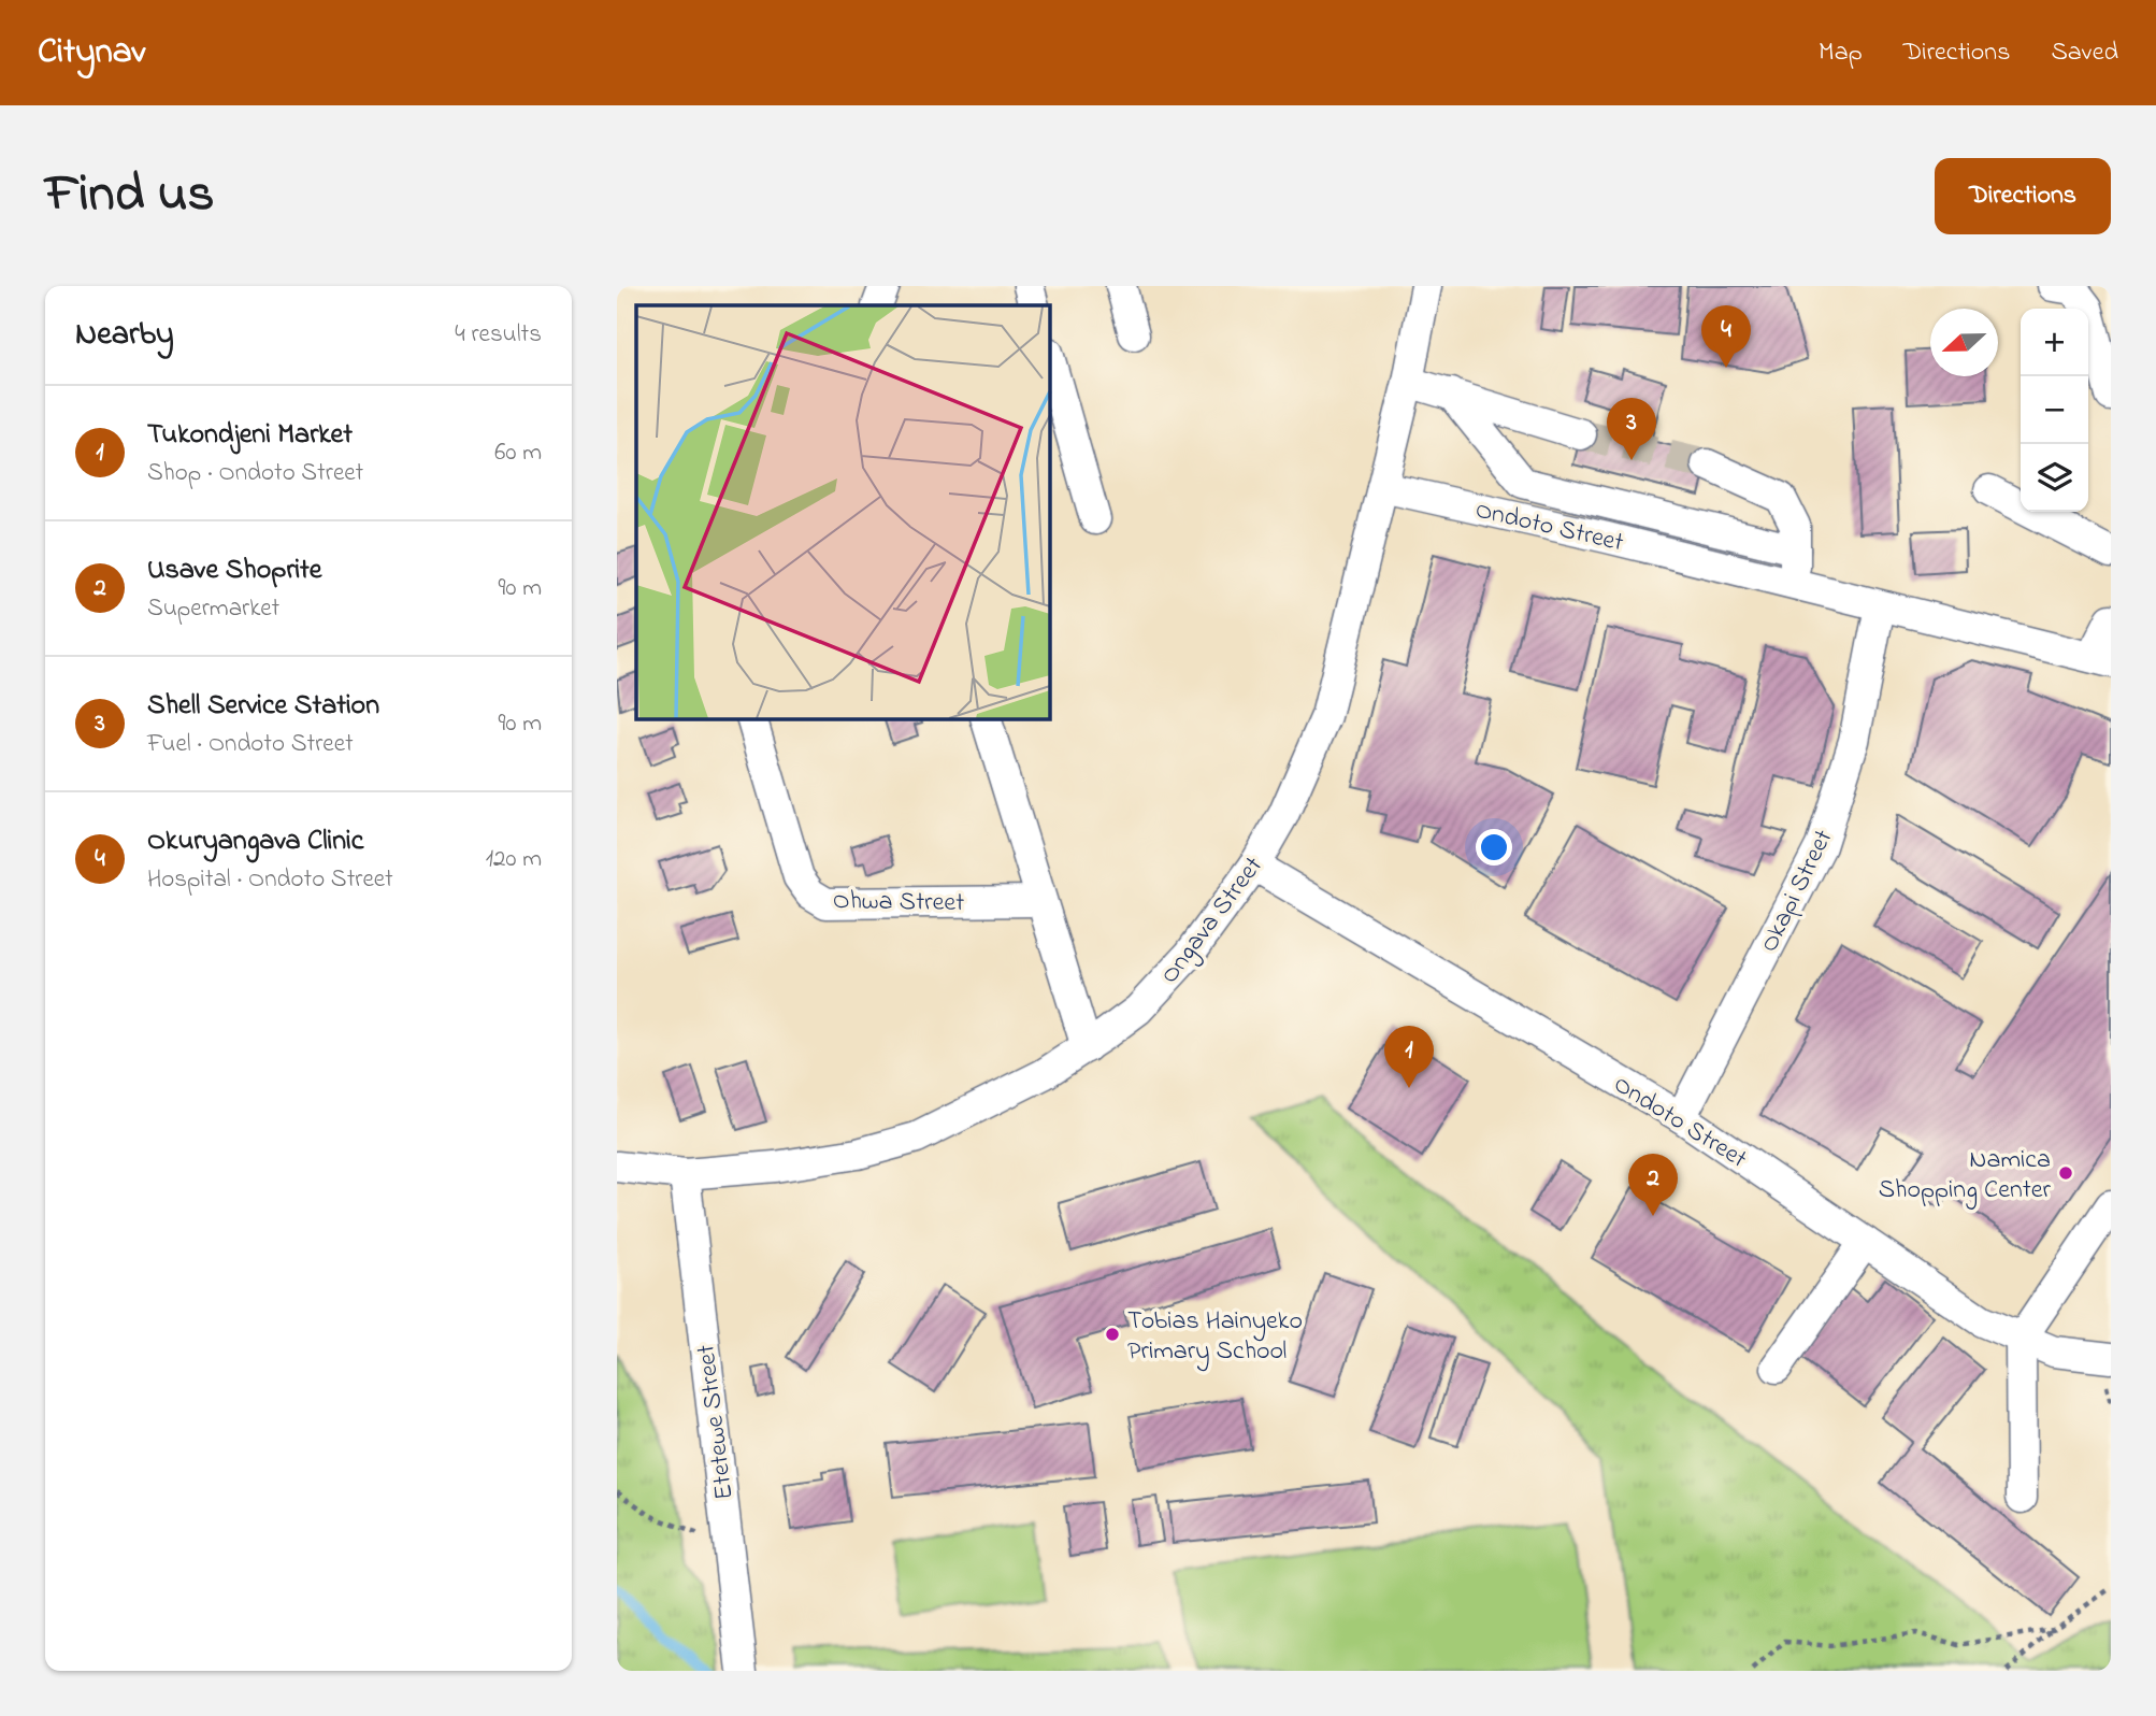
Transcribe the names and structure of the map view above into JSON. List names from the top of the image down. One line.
{"streets":{"street":["Ondoto Street","Okapi Street","Ohwa Street","Ongava Street","Etetewe Street"]},"crossings":[["Ondoto Street","Okapi Street"],["Ondoto Street","Ongava Street"],["Ongava Street","Etetewe Street"]],"places":["Namica Shopping Center","Tobias Hainyeko Primary School"],"north":"left","page":{"header":"Citynav","nav":["Map","Directions","Saved"],"title":"Find us","buttons":"Directions","heading":["Nearby","4 results"],"pins":["4","3","1","2"],"map_buttons":["+","−"],"list":[{"mark":"1","name":"Tukondjeni Market","note":"Shop · Ondoto Street","value":"60 m"},{"mark":"2","name":"Usave Shoprite","note":"Supermarket","value":"90 m"},{"mark":"3","name":"Shell Service Station","note":"Fuel · Ondoto Street","value":"90 m"},{"mark":"4","name":"Okuryangava Clinic","note":"Hospital · Ondoto Street","value":"120 m"}]}}
